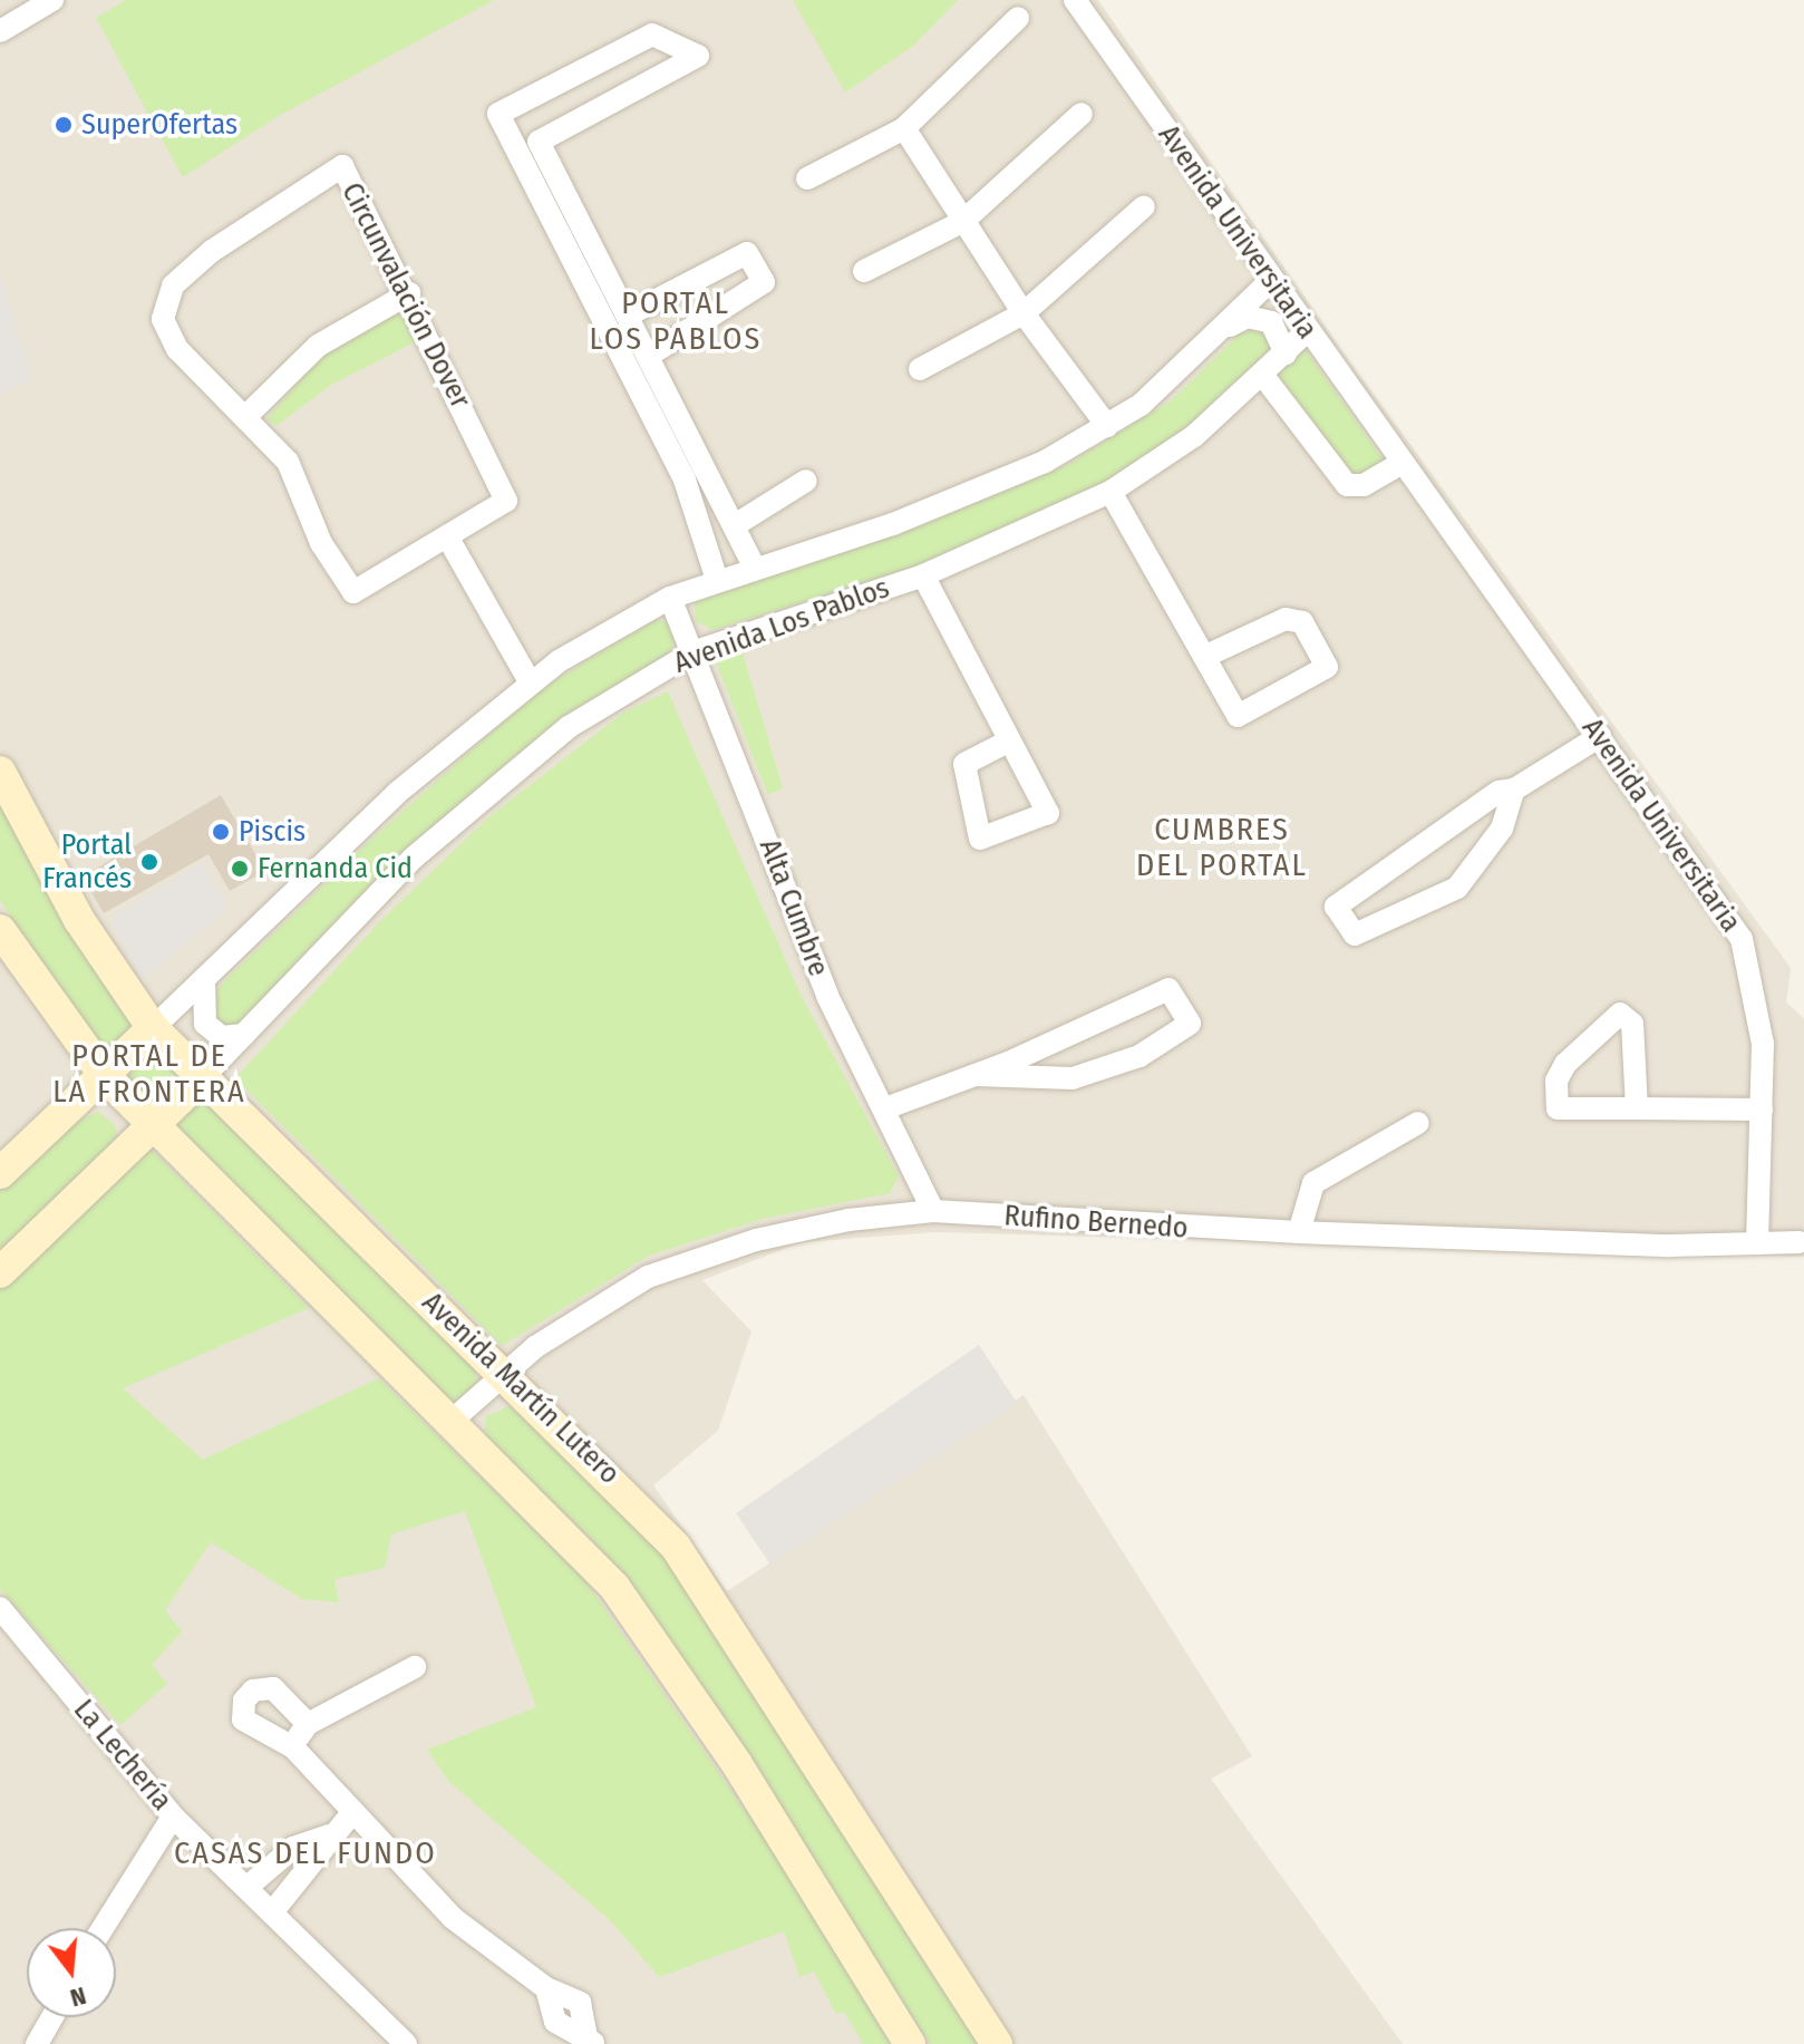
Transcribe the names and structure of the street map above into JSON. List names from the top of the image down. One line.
{"streets":{"street":["Avenida Universitaria","Circunvalación Dover","Avenida Los Pablos","Alta Cumbre","Rufino Bernedo","Avenida Martín Lutero","La Lechería"]},"crossings":[["Avenida Universitaria","Avenida Los Pablos"],["Avenida Universitaria","Rufino Bernedo"],["Avenida Los Pablos","Alta Cumbre"],["Avenida Los Pablos","Avenida Martín Lutero"],["Alta Cumbre","Rufino Bernedo"],["Rufino Bernedo","Avenida Martín Lutero"]],"districts":["PORTAL LOS PABLOS","CUMBRES DEL PORTAL","PORTAL DE LA FRONTERA","CASAS DEL FUNDO"],"places":["SuperOfertas","Piscis","Portal Francés","Fernanda Cid"],"north":"bottom"}
